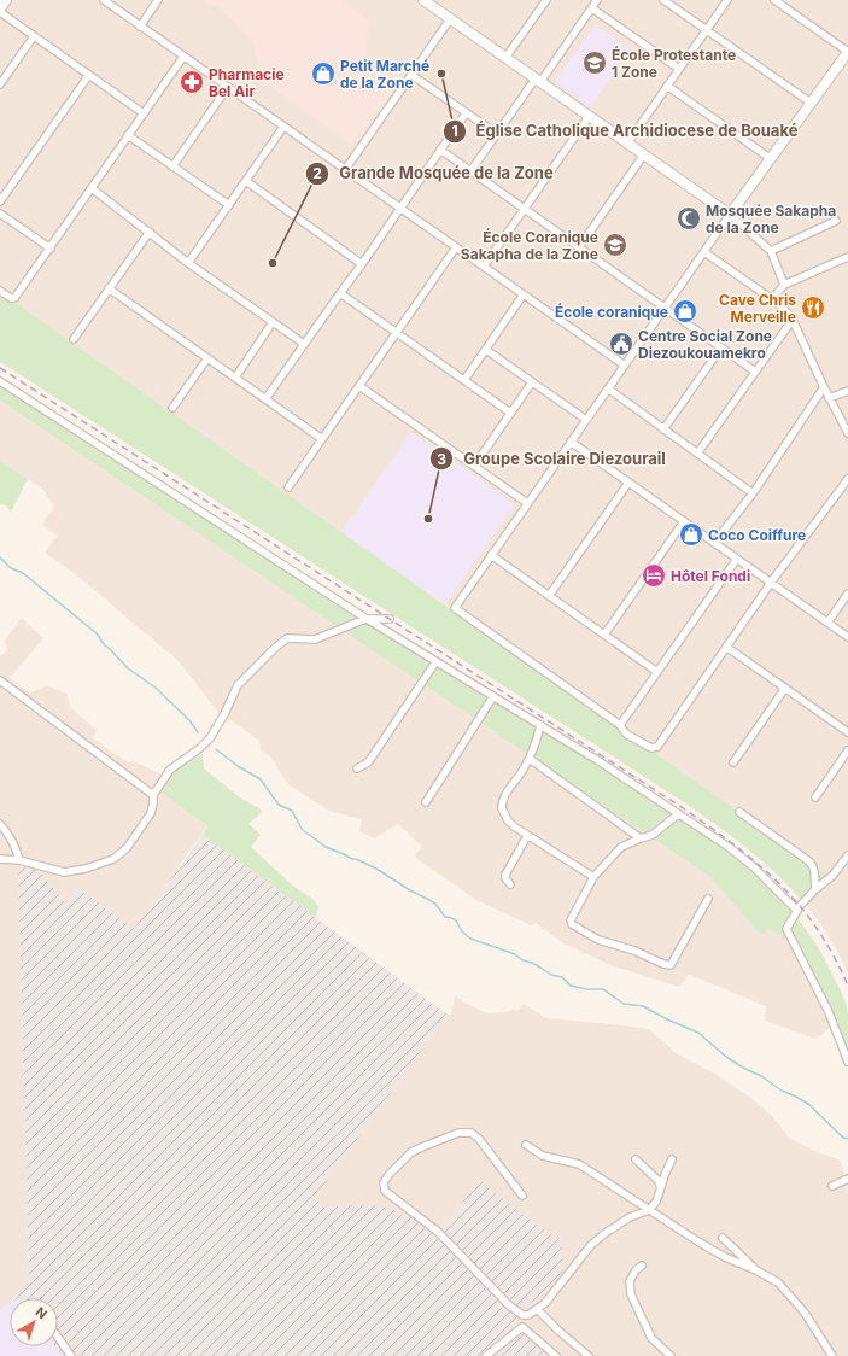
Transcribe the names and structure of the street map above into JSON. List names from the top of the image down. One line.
{"places":{"school or university":["École Protestante 1 Zone","École Coranique Sakapha de la Zone"],"shop":["Petit Marché de la Zone","École coranique","Coco Coiffure"],"other":["Église Catholique Archidiocese de Bouaké","Grande Mosquée de la Zone","Groupe Scolaire Diezourail"],"pharmacy":["Pharmacie Bel Air"],"mosque":["Mosquée Sakapha de la Zone"],"restaurant":["Cave Chris Merveille"],"public building":["Centre Social Zone Diezoukouamekro"],"hotel":["Hôtel Fondi"]},"north":"top right"}
